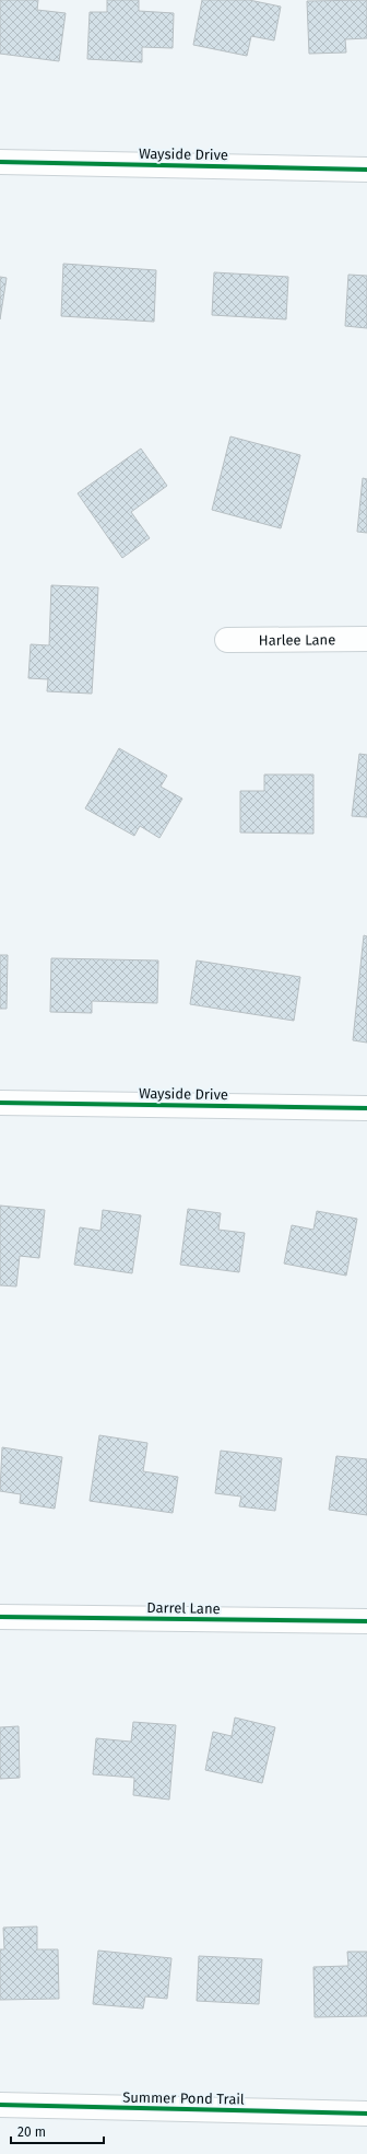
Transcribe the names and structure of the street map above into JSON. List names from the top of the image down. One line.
{"streets":{"street":["Wayside Drive","Harlee Lane","Darrel Lane","Summer Pond Trail"]},"scale_bar":"20 m"}
